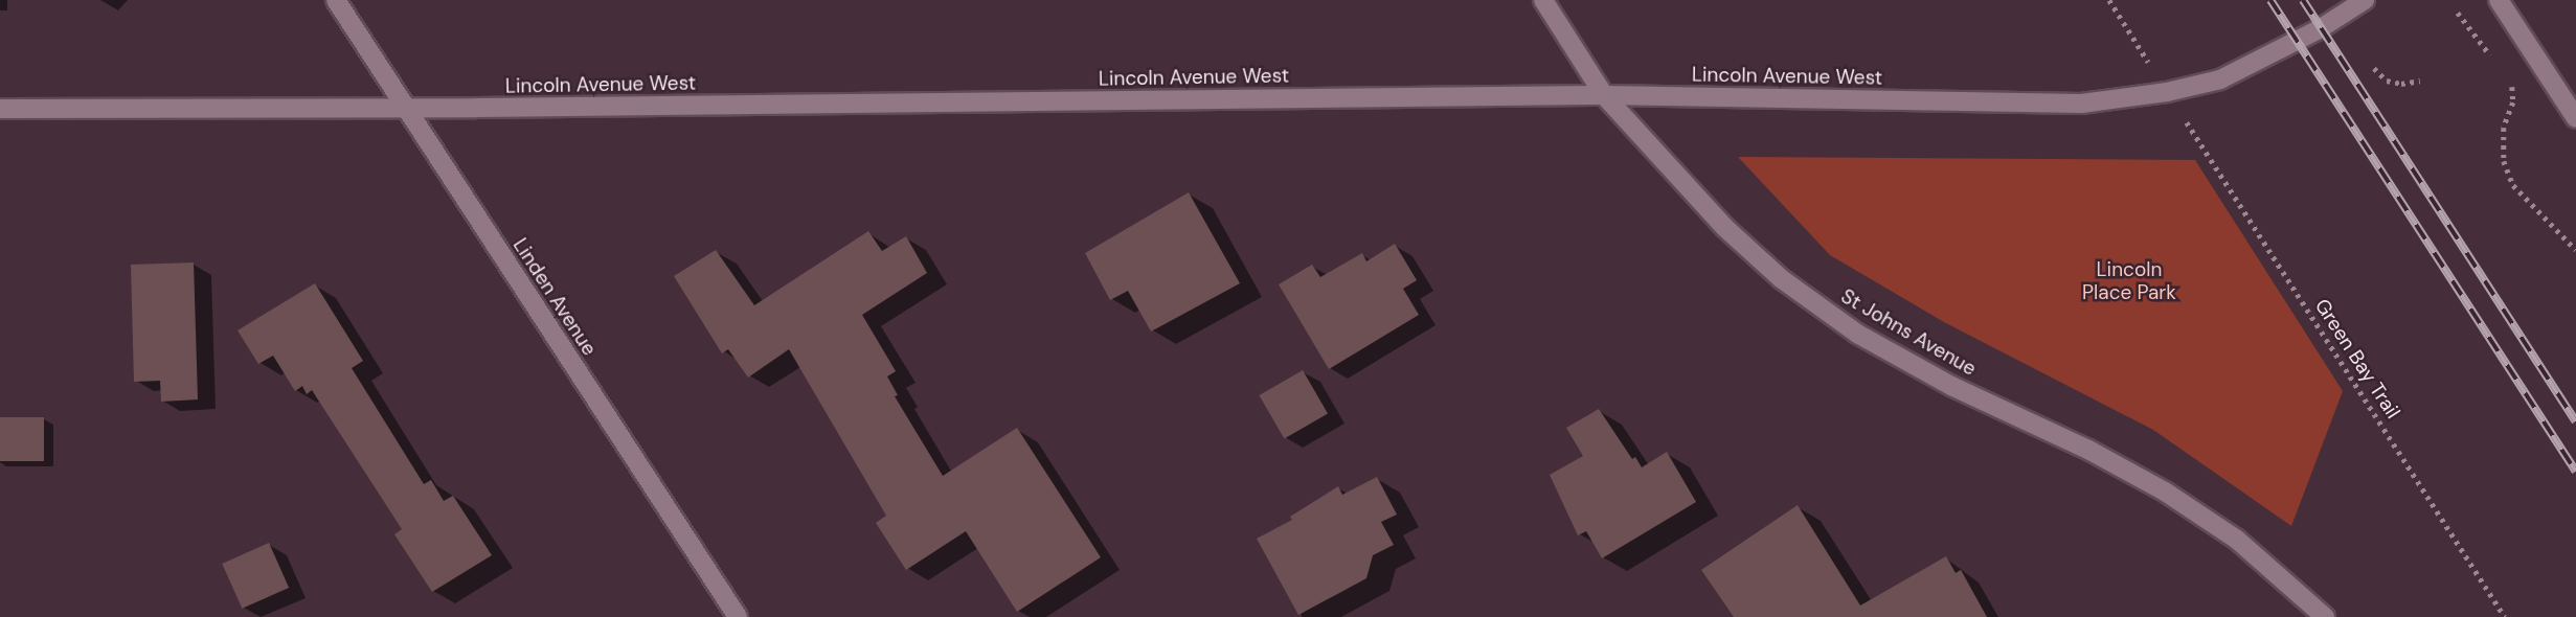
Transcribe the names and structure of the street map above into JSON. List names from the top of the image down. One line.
{"streets":{"street":["Lincoln Avenue West","Linden Avenue","St Johns Avenue"],"path":["Green Bay Trail"]},"crossings":[["Lincoln Avenue West","Linden Avenue"],["Lincoln Avenue West","St Johns Avenue"]],"parks":["Lincoln Place Park"]}
